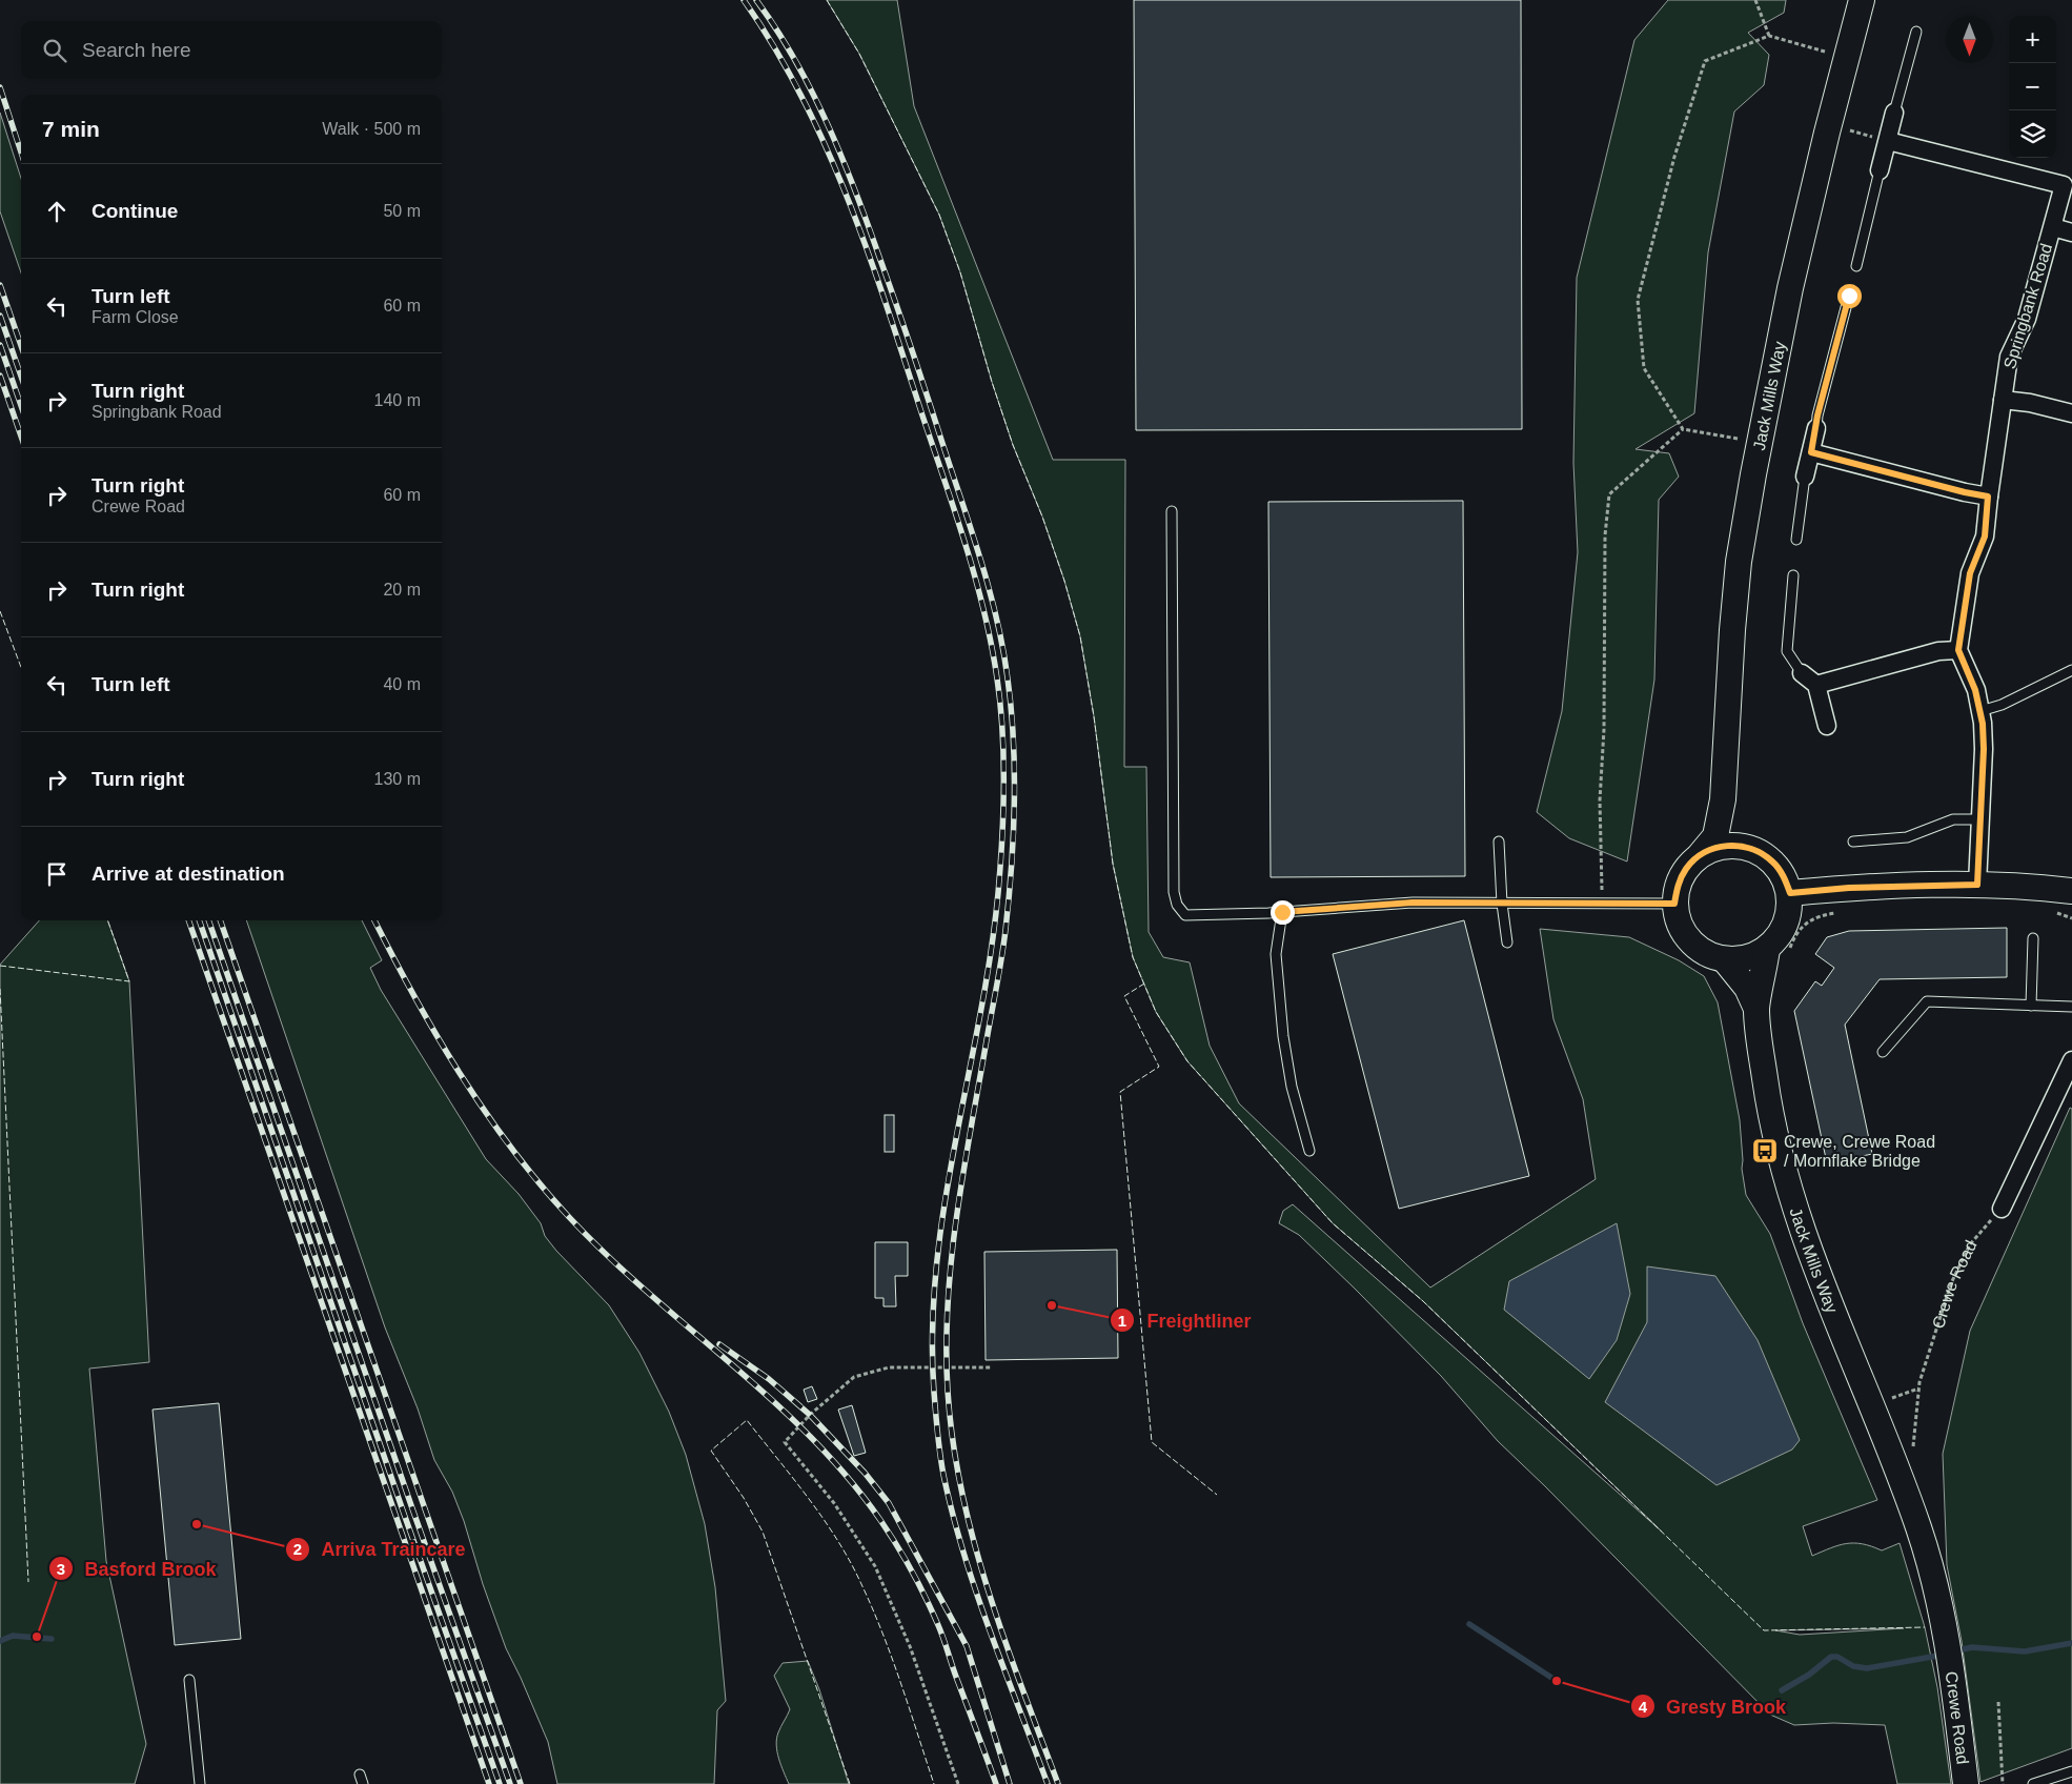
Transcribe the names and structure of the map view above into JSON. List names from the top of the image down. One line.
{"streets":{"main road":["Jack Mills Way","Crewe Road"],"street":["Springbank Road"]},"crossings":[["Jack Mills Way","Crewe Road"]],"places":{"bus stop":["Crewe, Crewe Road / Mornflake Bridge"],"other":["Freightliner","Arriva Traincare","Basford Brook","Gresty Brook"]},"north":"bottom","page":{"map_buttons":["+","−"],"search":"Search here","heading":["7 min","Walk · 500 m"],"list":[["Continue","50 m"],["Turn left","Farm Close","60 m"],["Turn right","Springbank Road","140 m"],["Turn right","Crewe Road","60 m"],["Turn right","20 m"],["Turn left","40 m"],["Turn right","130 m"],"Arrive at destination"]}}
